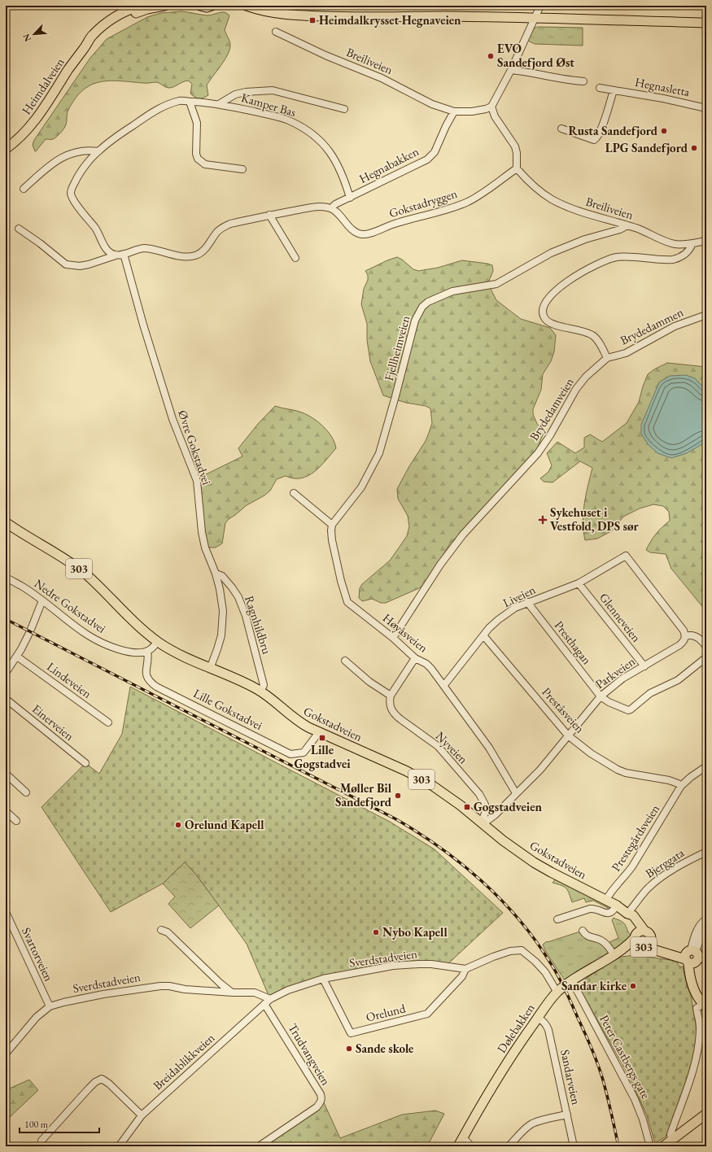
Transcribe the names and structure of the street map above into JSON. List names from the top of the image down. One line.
{"streets":{"main road":["Heimdalveien","303","Gokstadveien","Dølebakken"],"street":["Breiliveien","Hegnasletta","Kamper Bas","Hegnabakken","Gokstadryggen","Brydedammen","Fjellheimveien","Brydedamveien","Øvre Gokstadvei","Liveien","Nedre Gokstadvei","Glenneveien","Ragnhildbru","Høyåsveien","Presthagan","Parkveien","Lindeveien","Lille Gokstadvei","Preståsveien","Einerveien","Nyveien","Prestegårdsveien","Bjerggata","Svartorveien","Sverdstadveien","Orelund","Trudvangveien","Peter Castbergs gate","Breidablikkveien","Sandarveien"]},"crossings":[["Breiliveien","Hegnabakken"],["Breiliveien","Gokstadryggen"],["Breiliveien","Fjellheimveien"],["Kamper Bas","Hegnabakken"],["Hegnabakken","Gokstadryggen"],["Brydedammen","Brydedamveien"],["Fjellheimveien","Høyåsveien"],["Brydedamveien","Høyåsveien"],["Øvre Gokstadvei","Ragnhildbru"],["Øvre Gokstadvei","Gokstadveien"],["303","Gokstadveien"],["303","Dølebakken"],["Liveien","Glenneveien"],["Liveien","Høyåsveien"],["Liveien","Presthagan"],["Liveien","Parkveien"],["Liveien","Preståsveien"],["Nedre Gokstadvei","Lille Gokstadvei"],["Glenneveien","Parkveien"],["Ragnhildbru","Gokstadveien"],["Høyåsveien","Parkveien"],["Presthagan","Parkveien"],["Parkveien","Preståsveien"],["Parkveien","Gokstadveien"],["Parkveien","Nyveien"],["Lille Gokstadvei","Gokstadveien"],["Preståsveien","Prestegårdsveien"],["Gokstadveien","Nyveien"],["Gokstadveien","Prestegårdsveien"],["Gokstadveien","Bjerggata"],["Gokstadveien","Dølebakken"],["Svartorveien","Sverdstadveien"],["Sverdstadveien","Orelund"],["Sverdstadveien","Trudvangveien"],["Sverdstadveien","Breidablikkveien"],["Dølebakken","Peter Castbergs gate"],["Dølebakken","Sandarveien"],["Trudvangveien","Breidablikkveien"]],"places":{"transit":["Heimdalkrysset Hegnaveien","Lille Gogstadvei","Gogstadveien"],"other":["EVO Sandefjord Øst","Rusta Sandefjord","LPG Sandefjord","Møller Bil Sandefjord","Orelund Kapell","Nybo Kapell","Sandar kirke","Sande skole"],"health":["Sykehuset i Vestfold, DPS sør"]},"scale_bar":"100 m","north":"bottom left"}
